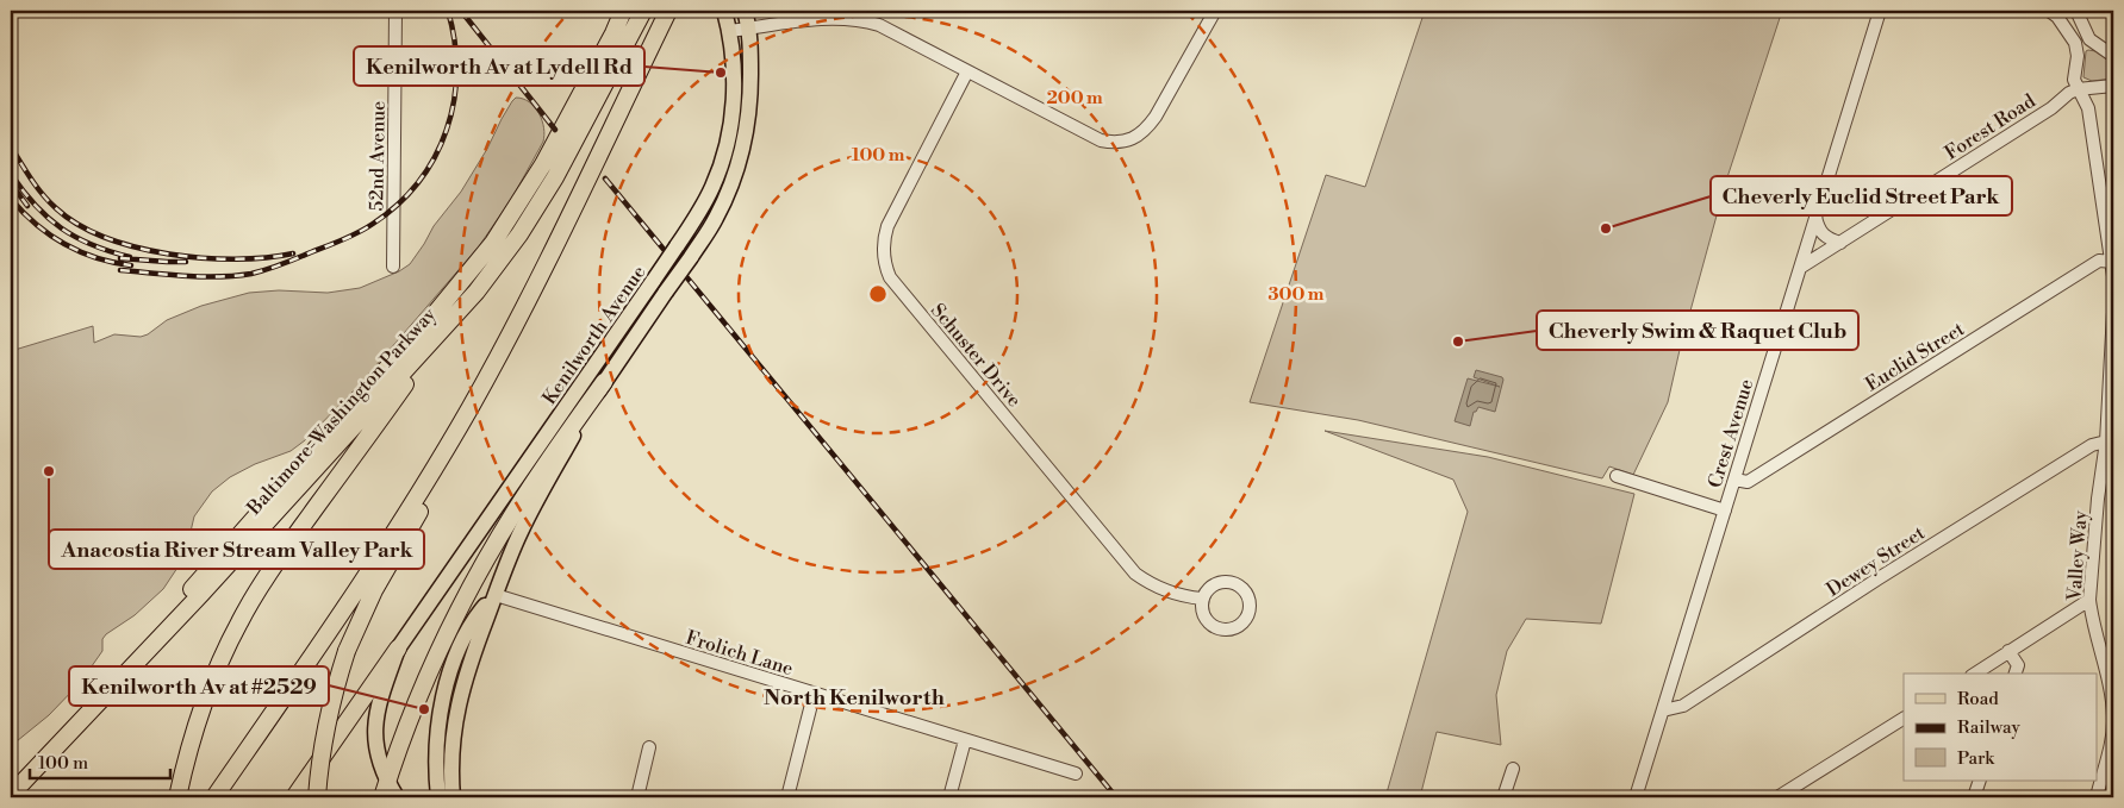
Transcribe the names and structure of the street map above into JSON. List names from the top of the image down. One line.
{"streets":{"highway":["Baltimore-Washington Parkway"],"main road":["Kenilworth Avenue"],"street":["Forest Road","52nd Avenue","Schuster Drive","Euclid Street","Crest Avenue","Valley Way","Dewey Street","Frolich Lane"]},"crossings":[["Forest Road","Crest Avenue"],["Kenilworth Avenue","Frolich Lane"],["Euclid Street","Crest Avenue"],["Crest Avenue","Dewey Street"],["Valley Way","Dewey Street"]],"districts":["North Kenilworth"],"places":["Kenilworth Av at Lydell Rd","Cheverly Euclid Street Park","Cheverly Swim & Raquet Club","Anacostia River Stream Valley Park","Kenilworth Av at #2529"],"legend":["Road","Railway","Park"],"scale_bar":"100 m","rings":["200 m","100 m","300 m"]}
